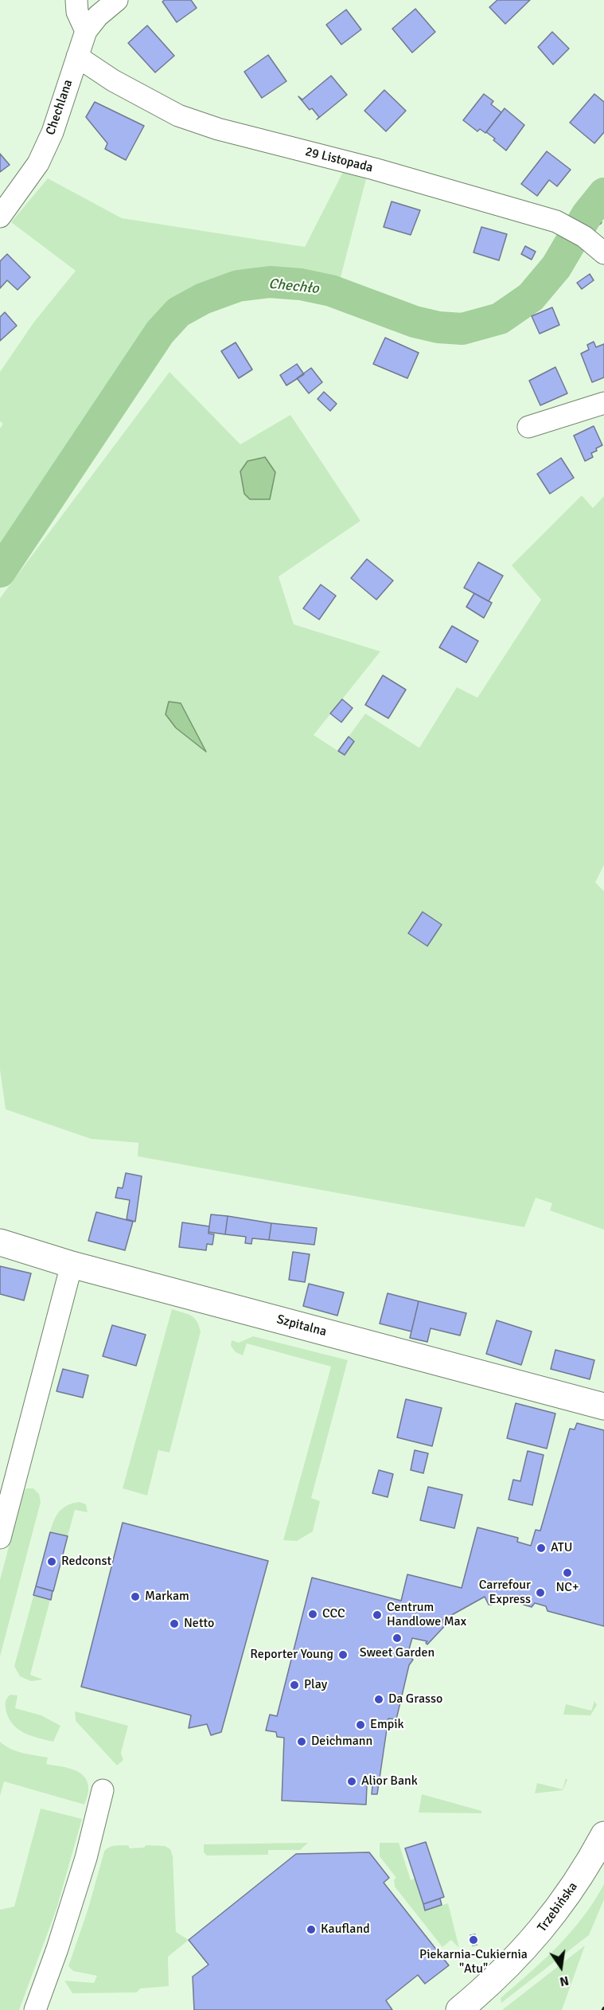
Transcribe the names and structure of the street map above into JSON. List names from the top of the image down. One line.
{"streets":{"street":["Chechlana","29 Listopada","Szpitalna","Trzebińska"]},"crossings":[["Chechlana","29 Listopada"]],"water":["Chechło"],"places":["ATU","Redconst","NC+","Carrefour Express","Markam","CCC","Centrum Handlowe Max","Netto","Sweet Garden","Reporter Young","Play","Da Grasso","Empik","Deichmann","Alior Bank","Kaufland","Piekarnia-Cukiernia \"Atu\""],"north":"bottom"}
